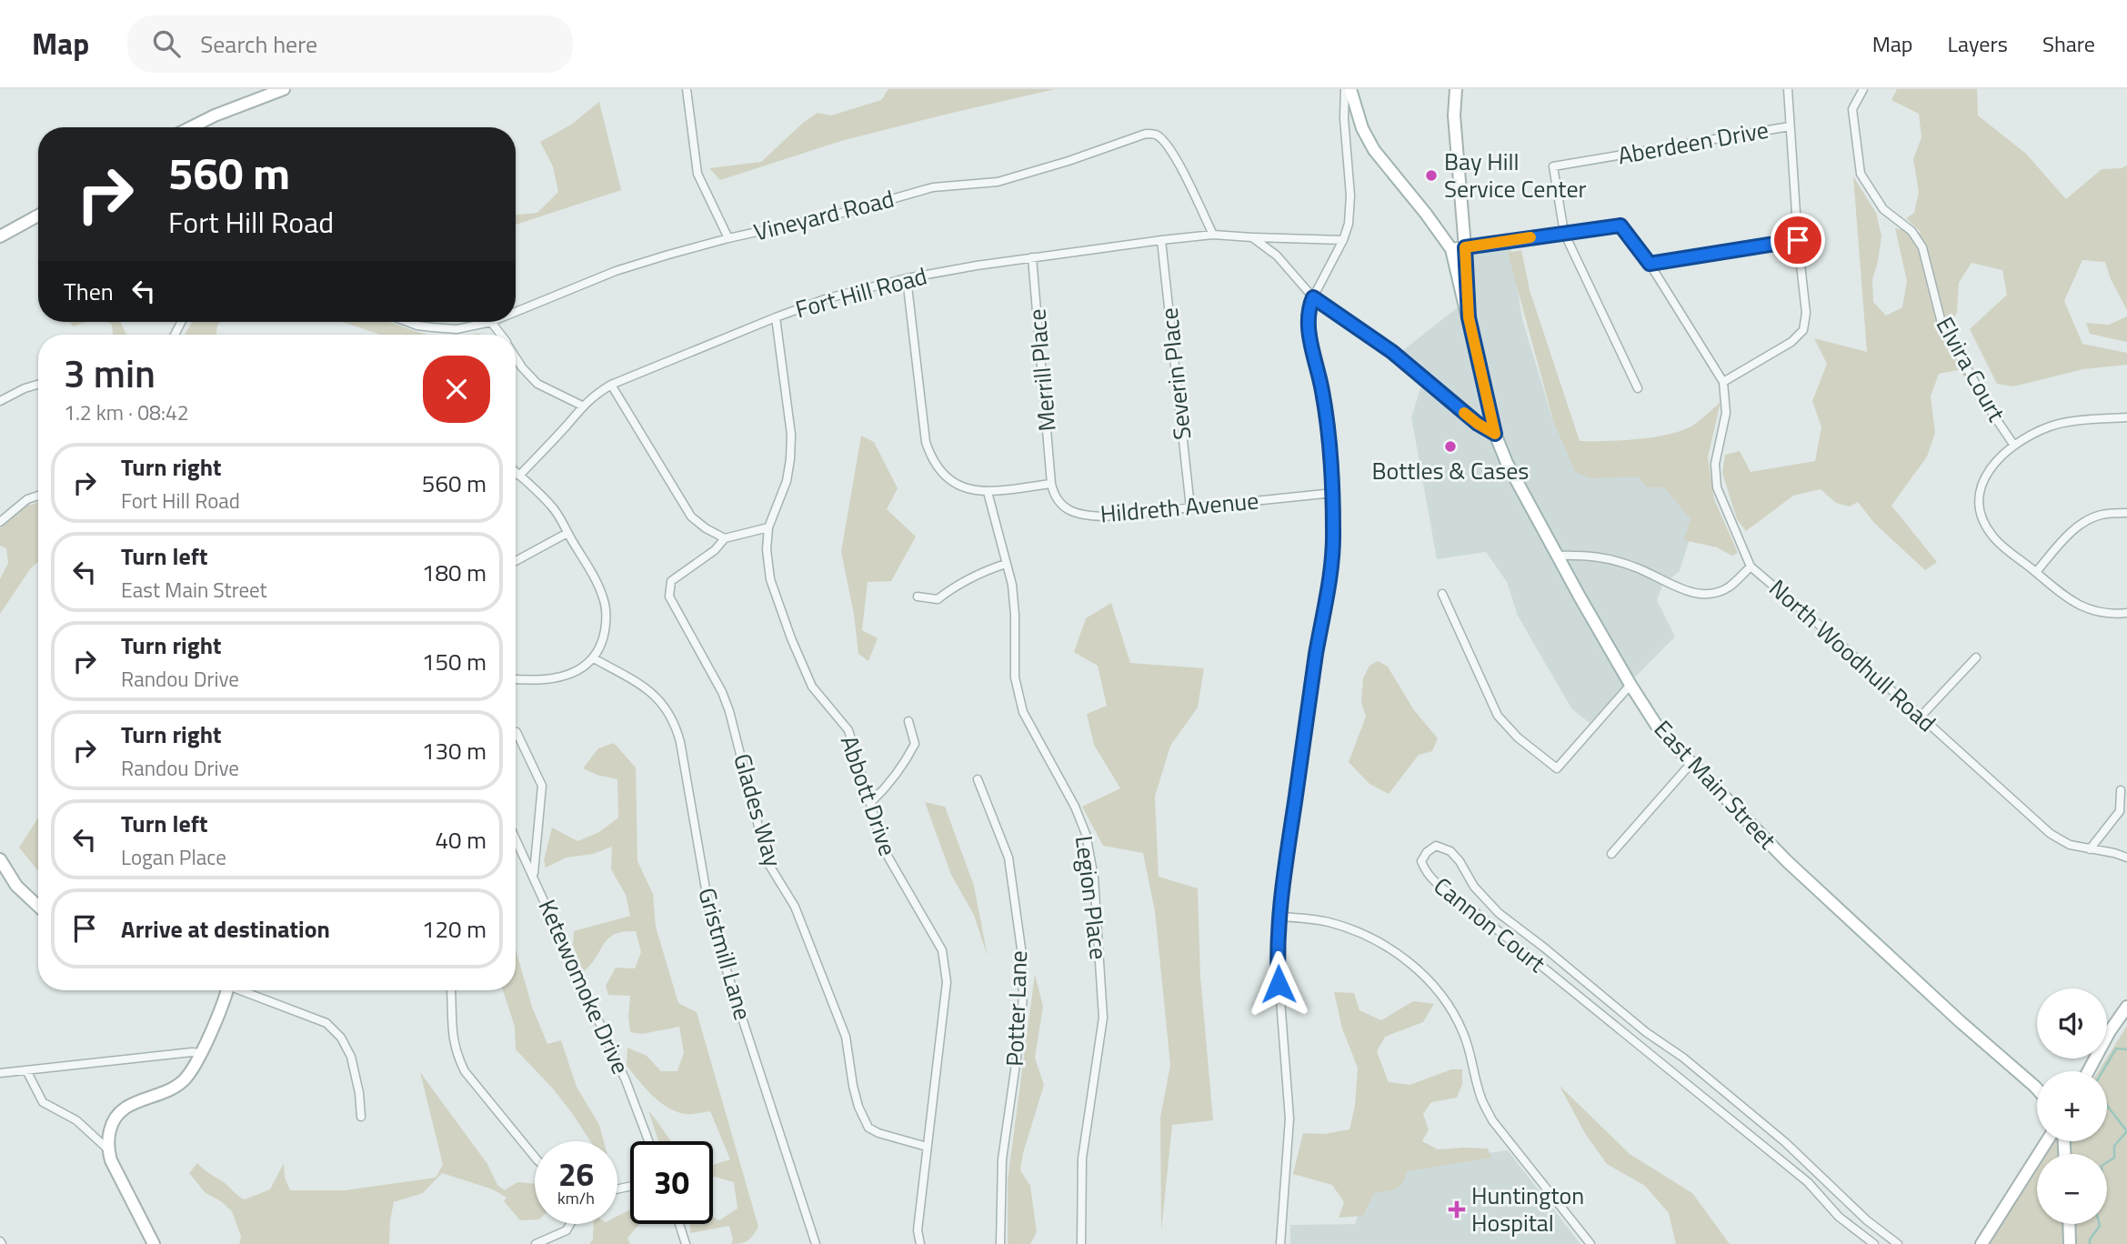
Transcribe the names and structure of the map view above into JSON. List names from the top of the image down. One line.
{"streets":{"main road":["East Main Street"],"street":["Aberdeen Drive","Vineyard Road","Fort Hill Road","Elvira Court","Merrill Place","Severin Place","Hildreth Avenue","North Woodhull Road","Abbott Drive","Glades Way","Legion Place","Cannon Court","Gristmill Lane","Ketewomoke Drive","Potter Lane"]},"crossings":[["Vineyard Road","Fort Hill Road"],["Fort Hill Road","Merrill Place"],["Fort Hill Road","Severin Place"],["Fort Hill Road","Abbott Drive"],["Merrill Place","Hildreth Avenue"],["Severin Place","Hildreth Avenue"],["North Woodhull Road","East Main Street"],["Abbott Drive","Glades Way"]],"places":{"other":["Bay Hill Service Center","Bottles & Cases"],"health":["Huntington Hospital"]},"page":{"header":"Map","search":"Search here","nav":["Map","Layers","Share"],"turn":["560 m","Fort Hill Road"],"then":"Then","heading":["3 min","1.2 km · 08:42"],"list":[{"name":"Turn right","note":"Fort Hill Road","value":"560 m"},{"name":"Turn left","note":"East Main Street","value":"180 m"},{"name":"Turn right","note":"Randou Drive","value":"150 m"},{"name":"Turn right","note":"Randou Drive","value":"130 m"},{"name":"Turn left","note":"Logan Place","value":"40 m"},{"name":"Arrive at destination","value":"120 m"}],"map_buttons":["+","−"],"speed":"26 km/h","limit":"30"}}
